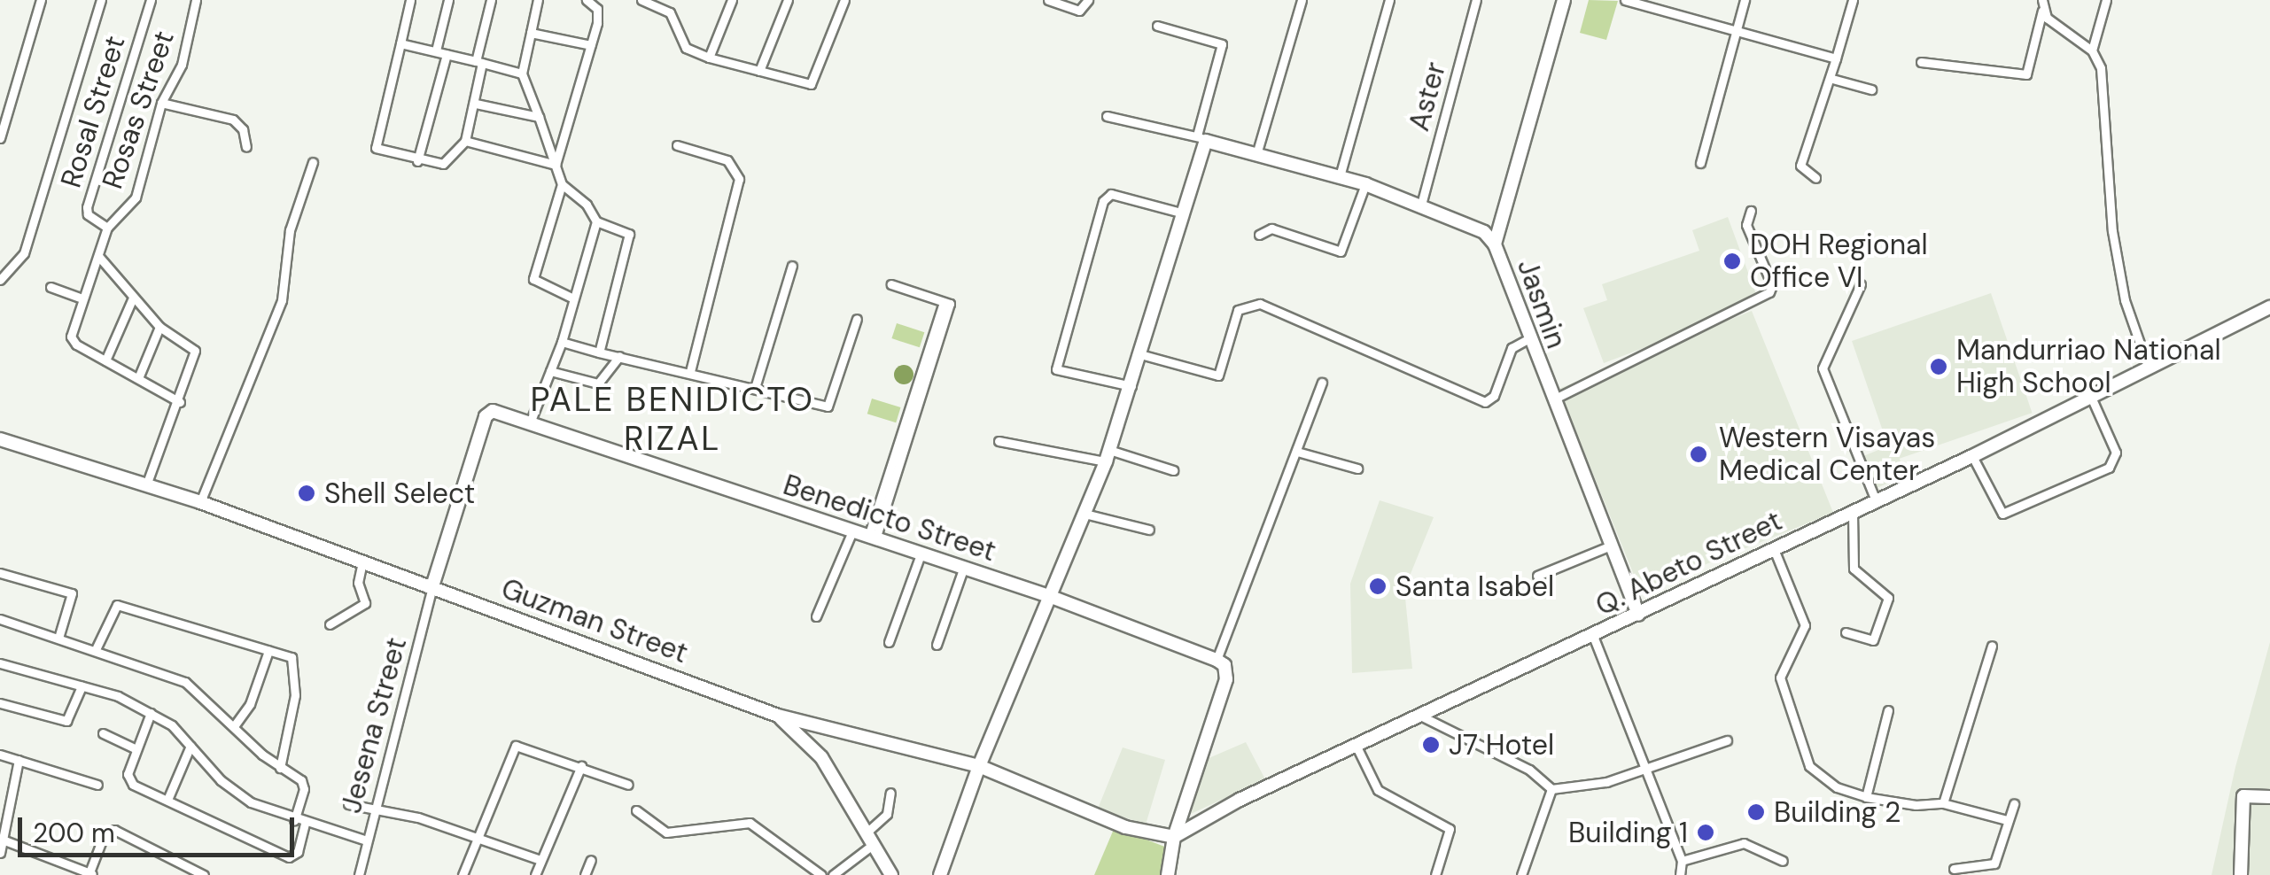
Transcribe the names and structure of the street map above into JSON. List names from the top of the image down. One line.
{"streets":{"street":["Aster","Rosas Street","Rosal Street","Jasmin","Benedicto Street","Q. Abeto Street","Guzman Street","Jesena Street"]},"crossings":[["Rosas Street","Rosal Street"],["Jasmin","Q. Abeto Street"],["Benedicto Street","Guzman Street"],["Benedicto Street","Jesena Street"],["Q. Abeto Street","Guzman Street"],["Guzman Street","Jesena Street"]],"districts":["PALE BENIDICTO RIZAL"],"places":["DOH Regional Office VI","Mandurriao National High School","Western Visayas Medical Center","Shell Select","Santa Isabel","J7 Hotel","Building 2","Building 1"],"scale_bar":"200 m"}
